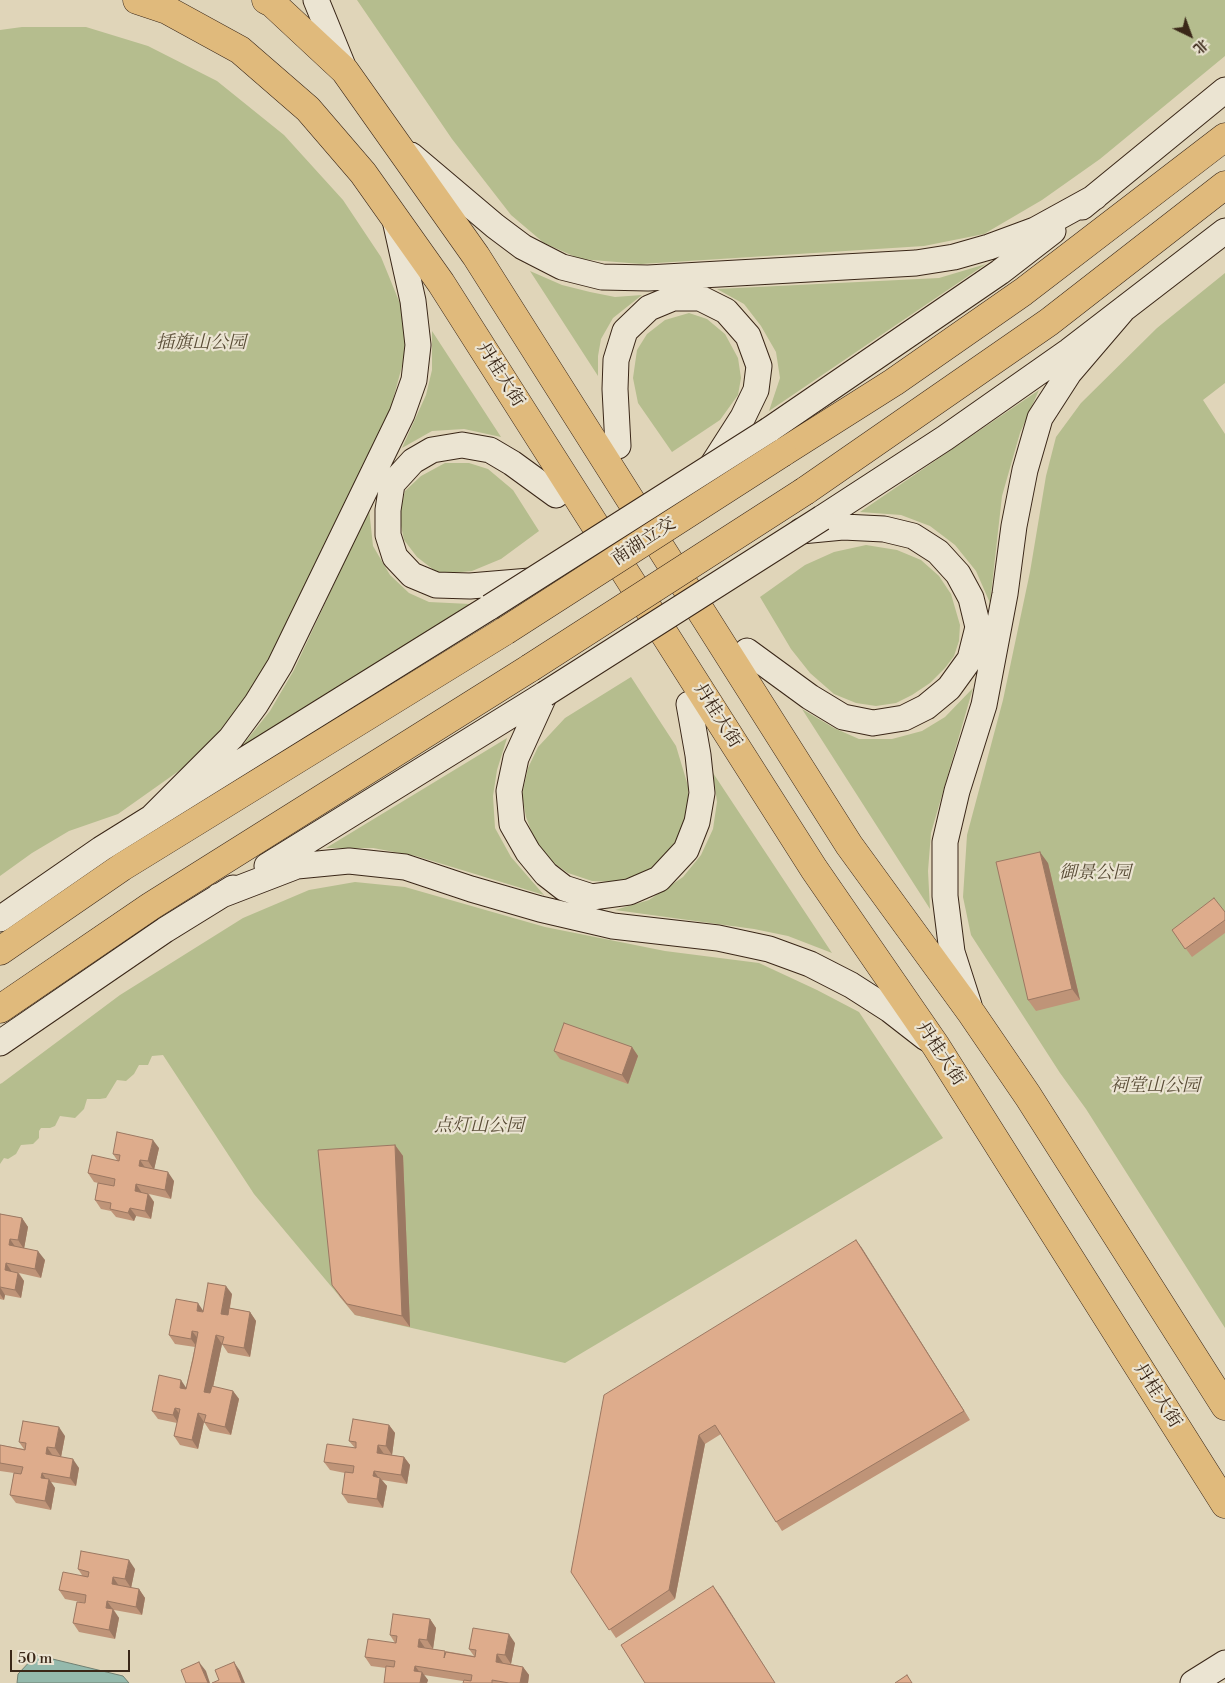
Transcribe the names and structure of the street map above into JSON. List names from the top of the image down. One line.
{"streets":{"main road":["丹桂大街","南湖立交"]},"parks":["插旗山公园","御景公园","祠堂山公园","点灯山公园"],"scale_bar":"50 m","north":"bottom right"}
